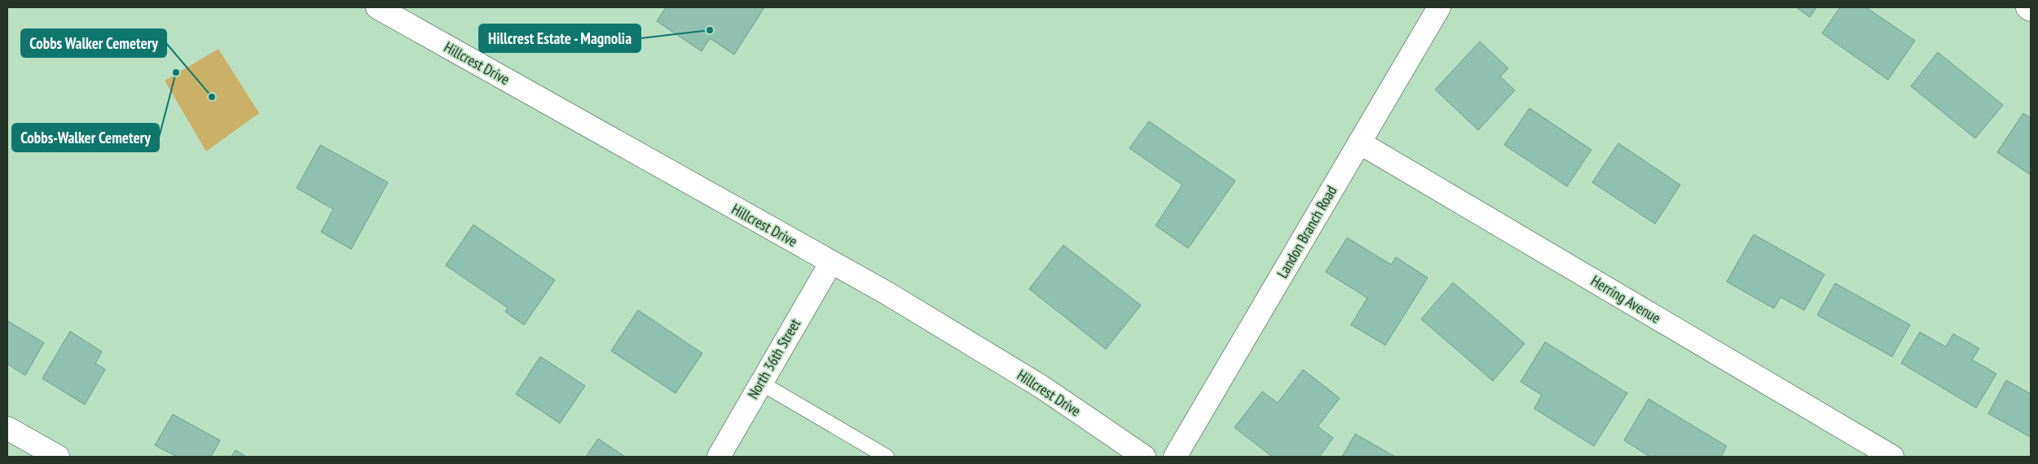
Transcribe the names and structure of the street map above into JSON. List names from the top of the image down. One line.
{"streets":{"street":["Hillcrest Drive","Landon Branch Road","Herring Avenue","North 36th Street"]},"crossings":[["Hillcrest Drive","North 36th Street"],["Landon Branch Road","Herring Avenue"]],"places":["Hillcrest Estate - Magnolia","Cobbs-Walker Cemetery","Cobbs Walker Cemetery"]}
